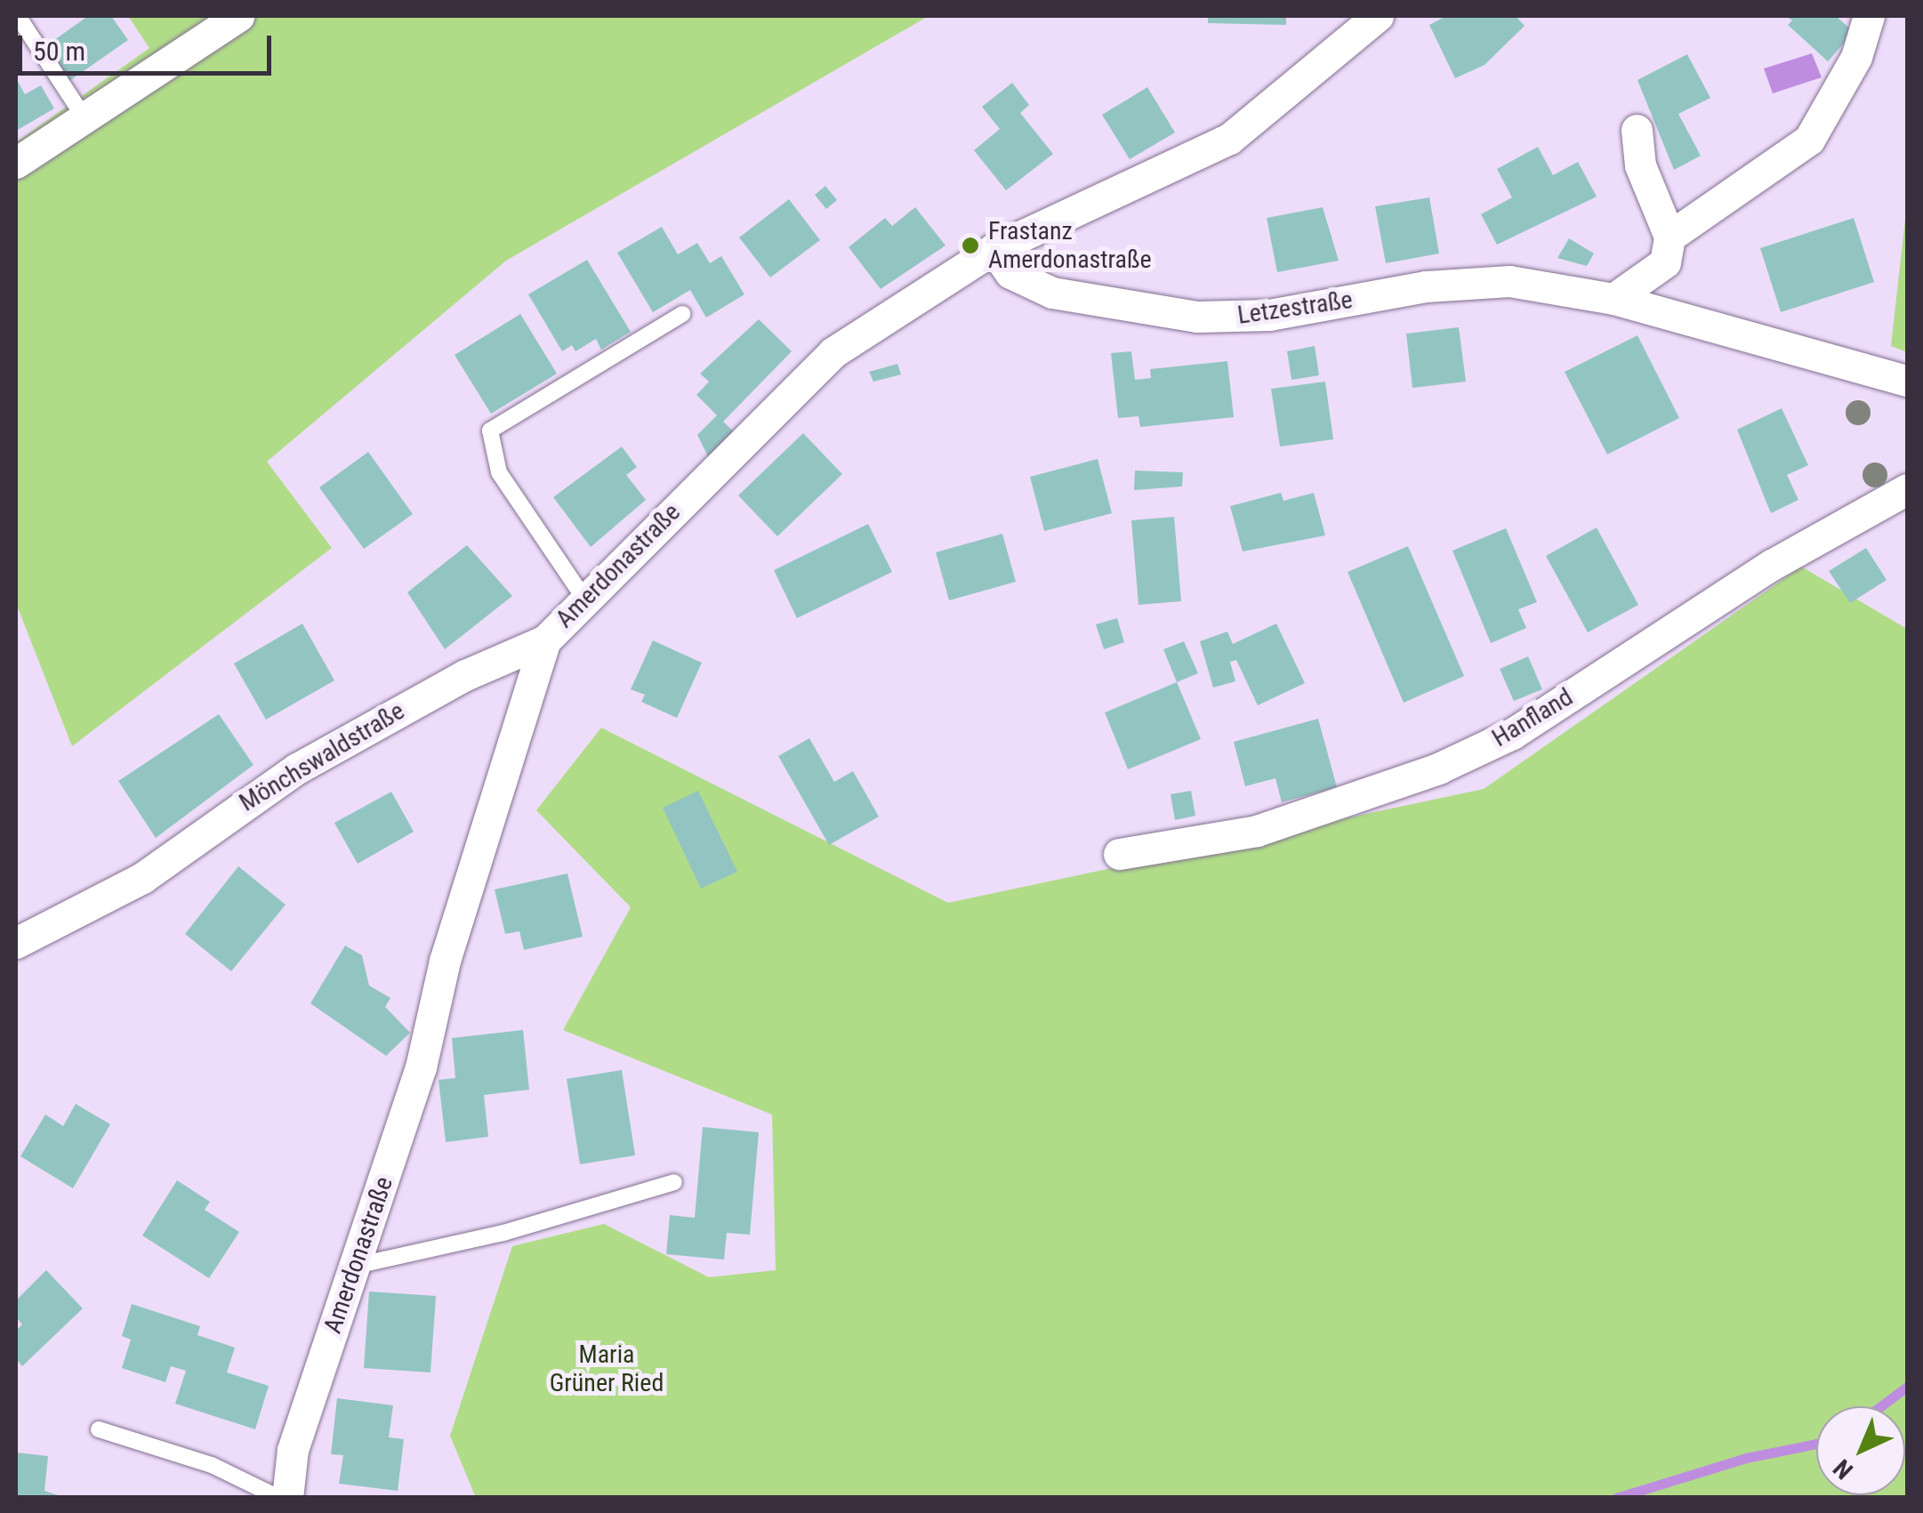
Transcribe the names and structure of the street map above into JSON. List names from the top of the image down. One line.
{"streets":{"street":["Letzestraße","Amerdonastraße","Hanfland","Mönchswaldstraße"]},"crossings":[["Letzestraße","Amerdonastraße"],["Amerdonastraße","Mönchswaldstraße"]],"parks":["Maria Grüner Ried"],"places":["Frastanz Amerdonastraße"],"scale_bar":"50 m","north":"bottom left"}
